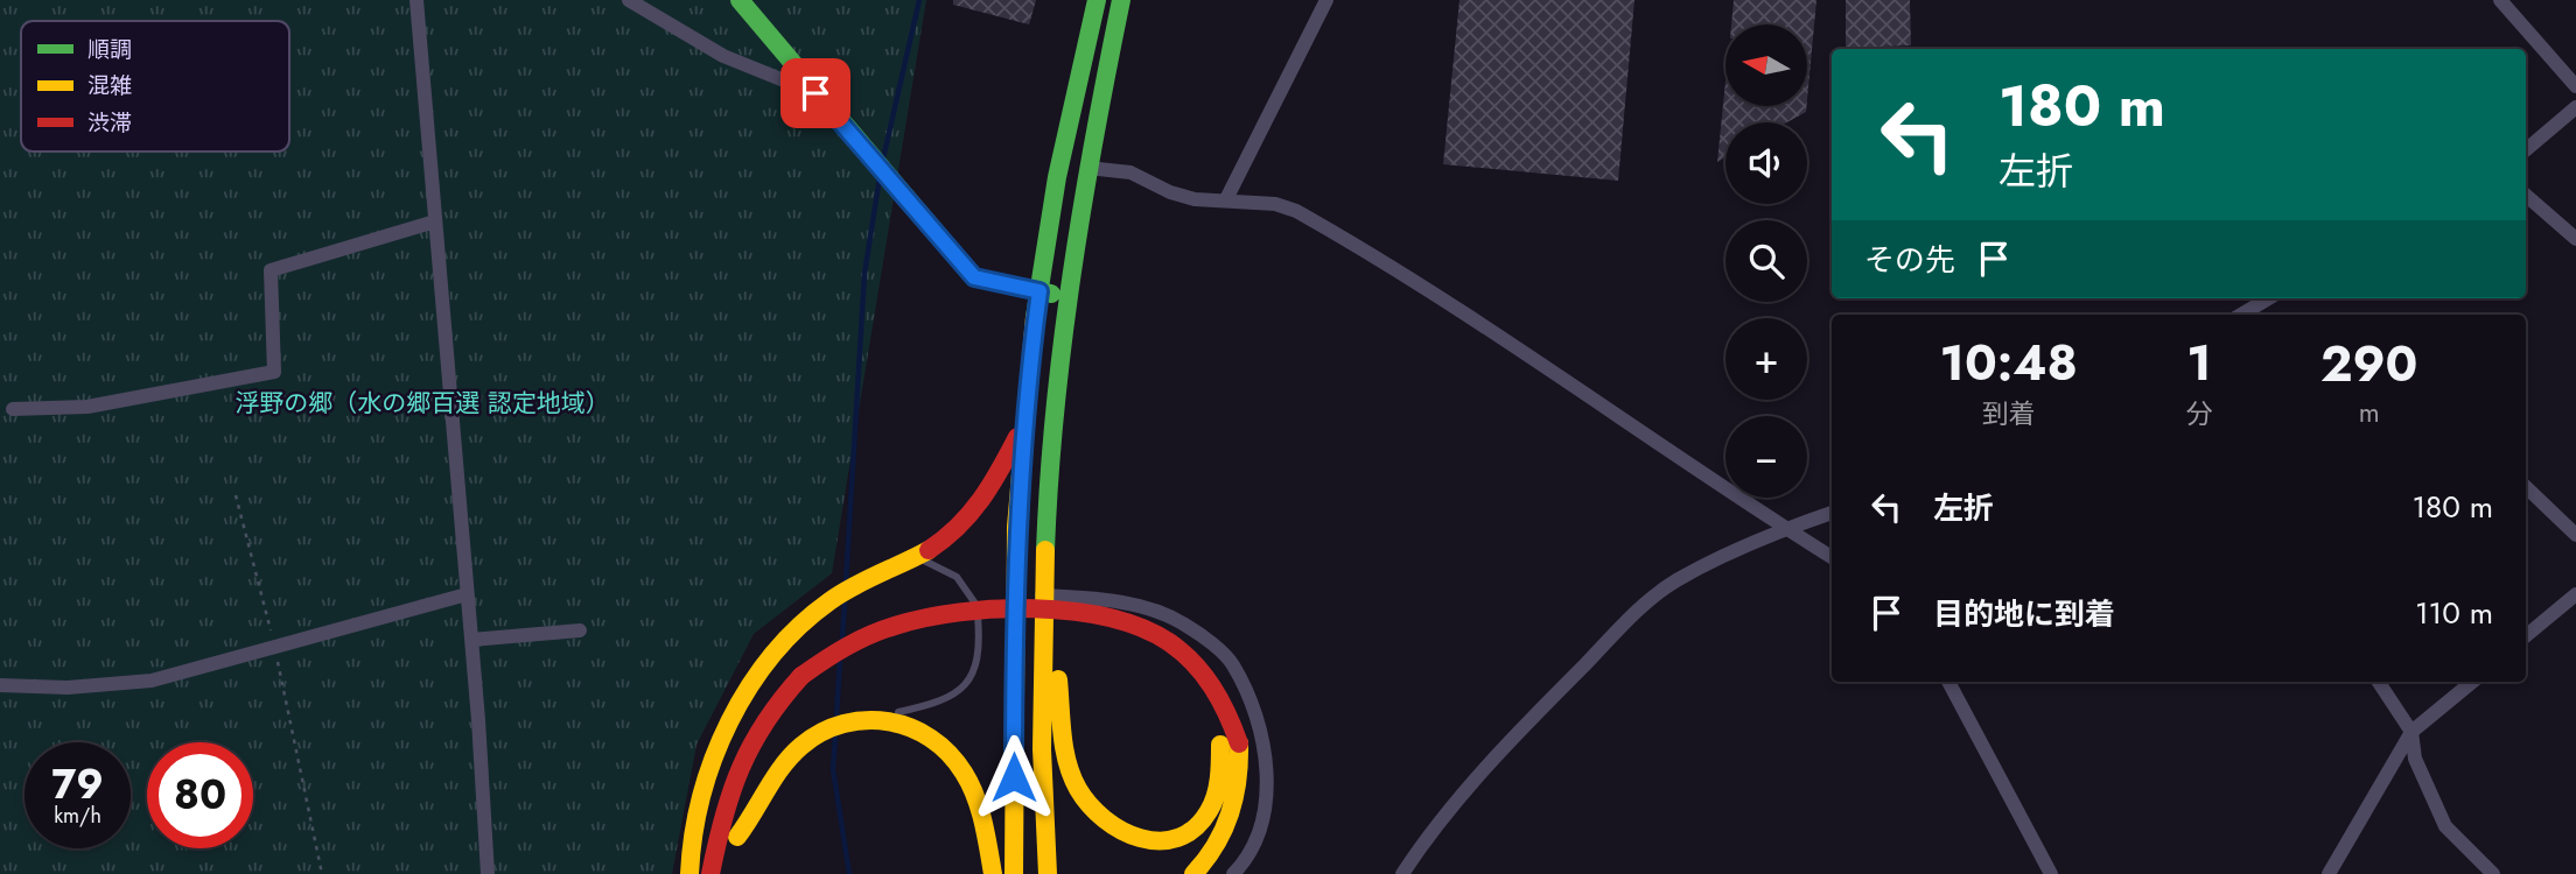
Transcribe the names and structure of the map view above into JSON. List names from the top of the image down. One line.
{"parks":["浮野の郷（水の郷百選 認定地域）"],"legend":["順調","混雑","渋滞"],"north":"left","page":{"map_buttons":["+","−"],"turn":["180 m","左折"],"then":"その先","eta":["10:48","到着","1","分","290","m"],"list":[{"name":"左折","value":"180 m"},{"name":"目的地に到着","value":"110 m"}],"speed":"79 km/h","limit":"80"}}
